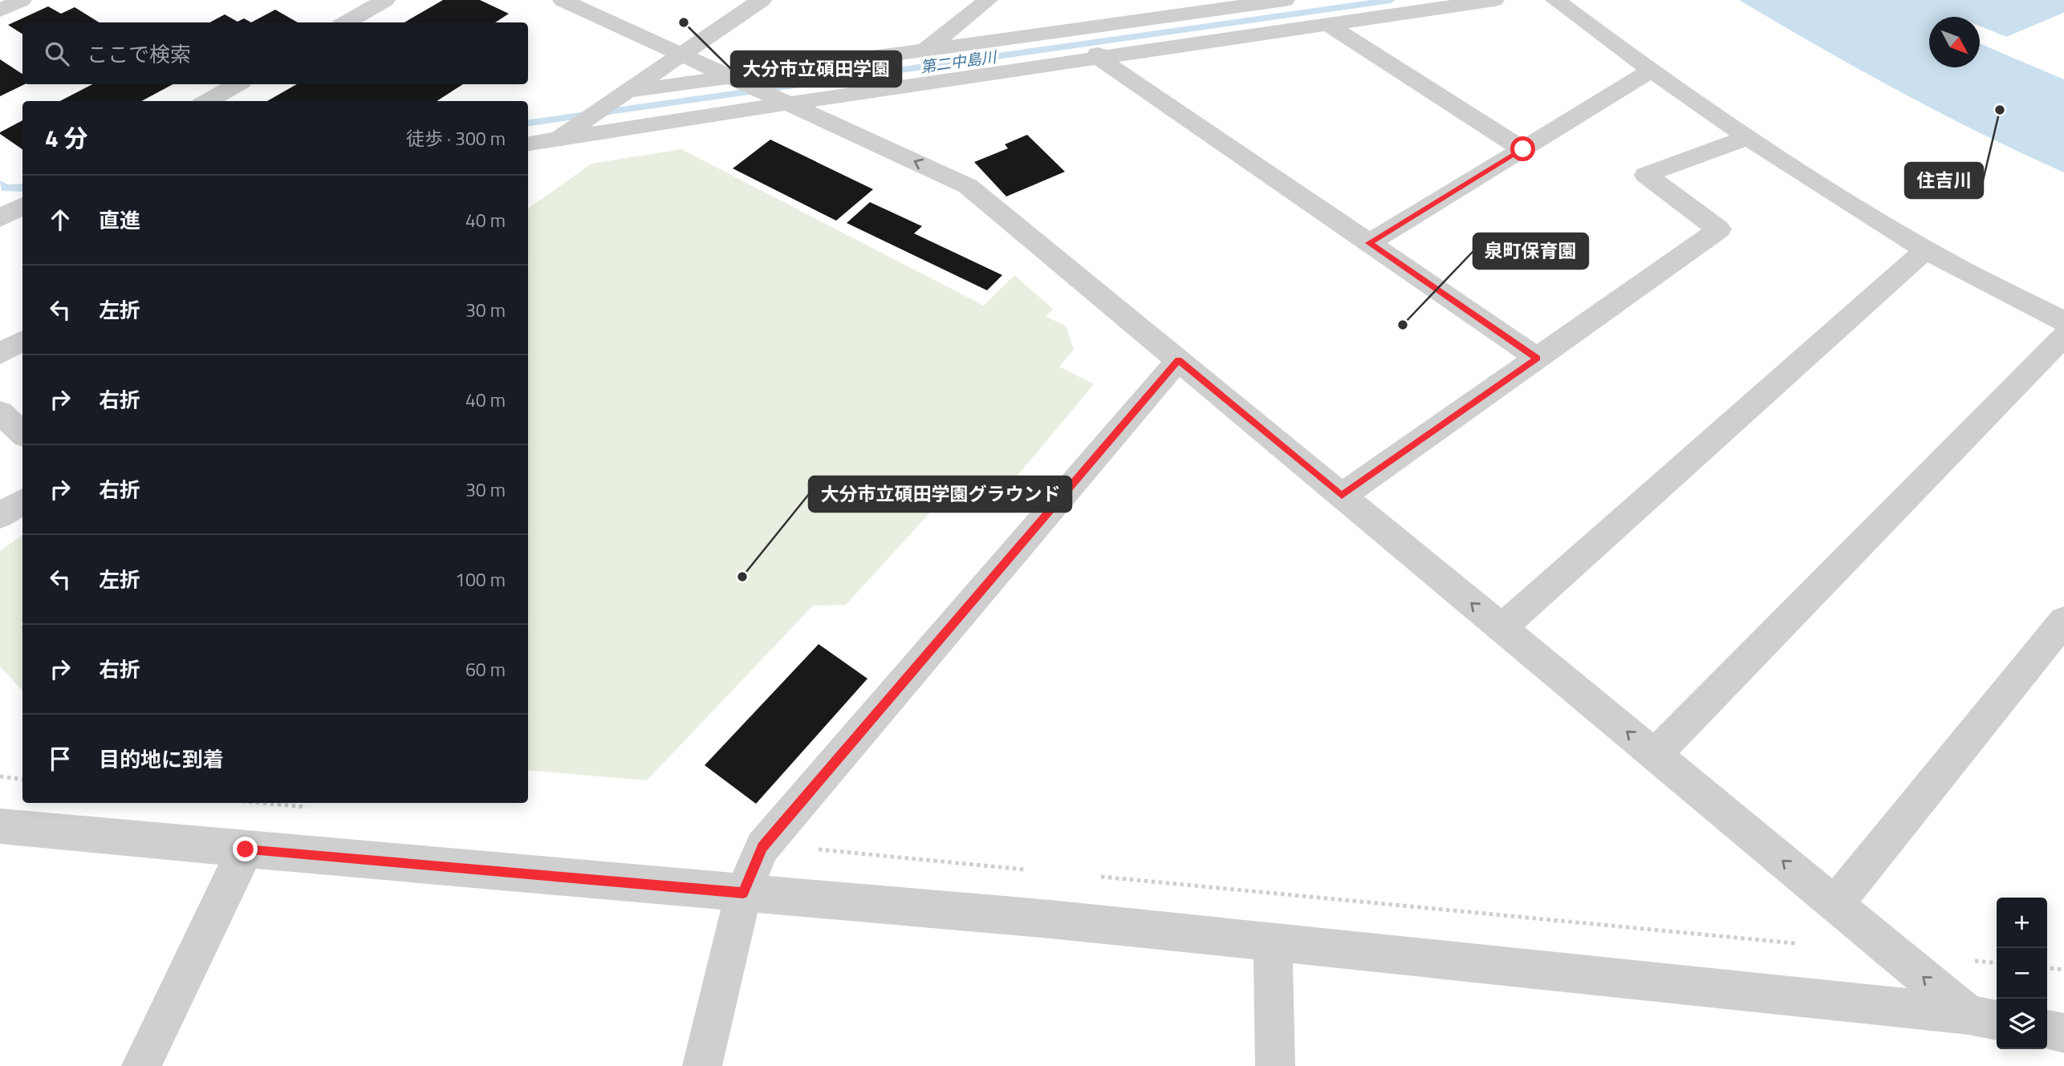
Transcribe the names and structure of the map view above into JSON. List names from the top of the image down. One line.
{"water":["第二中島川"],"places":["大分市立碩田学園","住吉川","泉町保育園","大分市立碩田学園グラウンド"],"north":"bottom right","page":{"search":"ここで検索","heading":["4 分","徒歩 · 300 m"],"list":[["直進","40 m"],["左折","30 m"],["右折","40 m"],["右折","30 m"],["左折","100 m"],["右折","60 m"],"目的地に到着"],"map_buttons":["+","−"]}}
